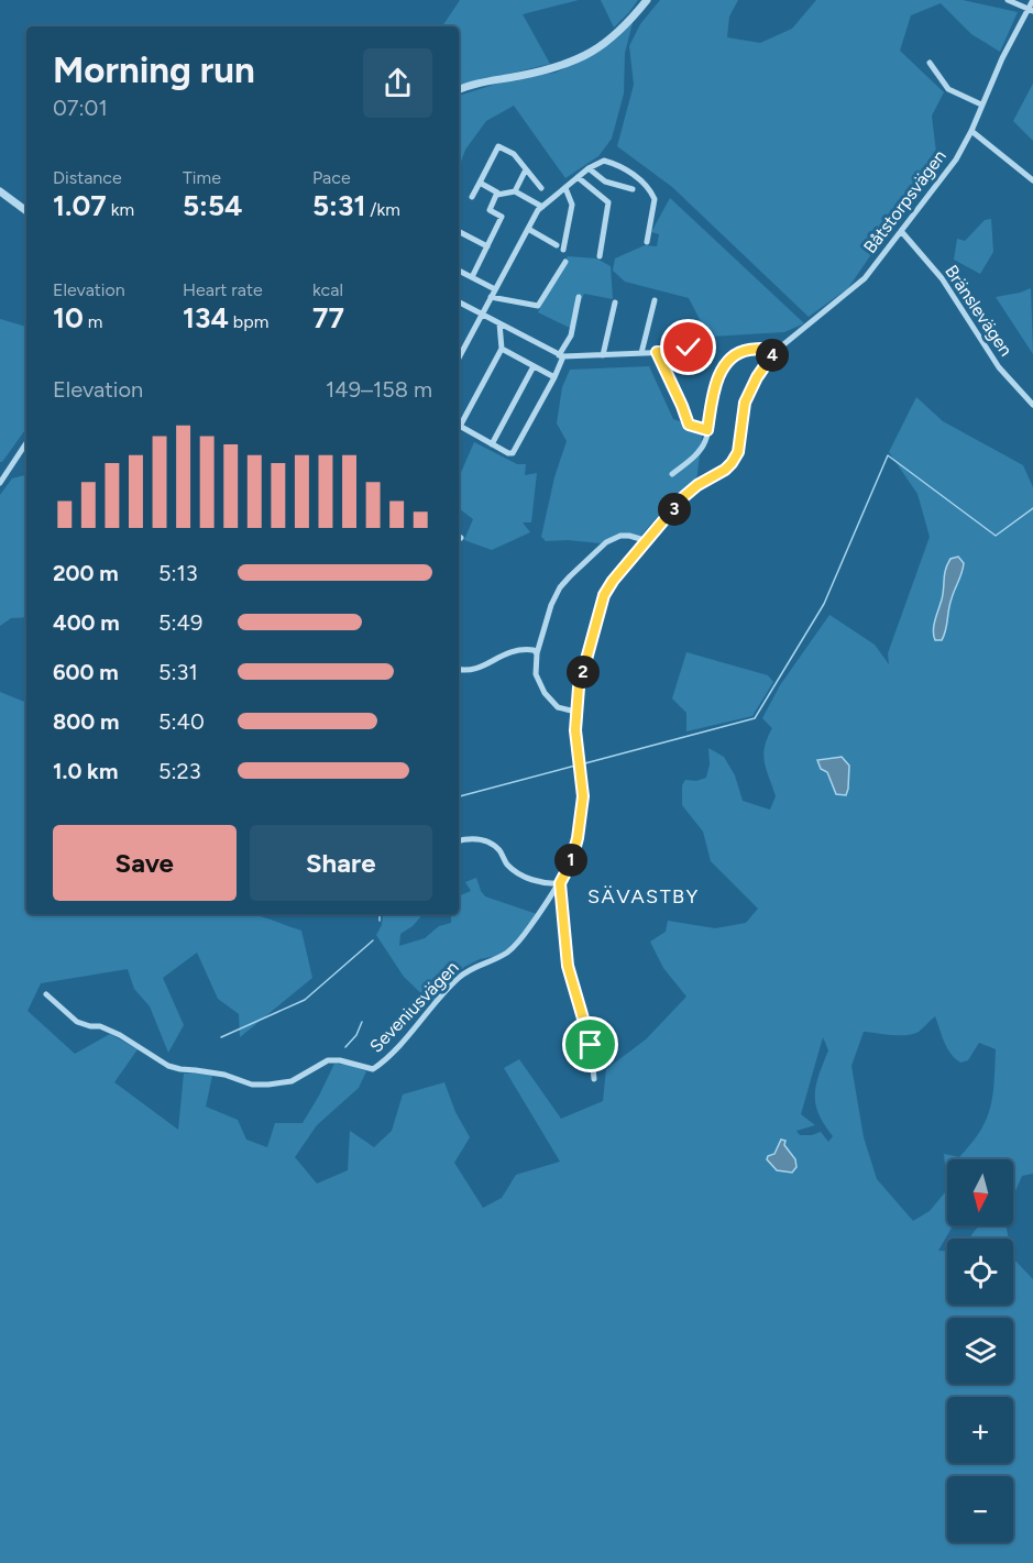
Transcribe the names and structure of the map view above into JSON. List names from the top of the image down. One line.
{"streets":{"street":["Båtstorpsvägen","Bränslevägen","Seveniusvägen"]},"crossings":[["Båtstorpsvägen","Bränslevägen"],["Båtstorpsvägen","Seveniusvägen"]],"districts":["SÄVASTBY"],"north":"bottom","page":{"heading":["Morning run","07:01"],"stats":[["Distance","1.07 km"],["Time","5:54"],["Pace","5:31 /km"],["Elevation","10 m"],["Heart rate","134 bpm"],["kcal","77"]],"pins":["4","3","2","1"],"chart":["Elevation","149–158 m"],"list":[{"name":"200 m","note":"5:13"},{"name":"400 m","note":"5:49"},{"name":"600 m","note":"5:31"},{"name":"800 m","note":"5:40"},{"name":"1.0 km","note":"5:23"}],"buttons":["Save","Share"],"map_buttons":["+","−"]}}
